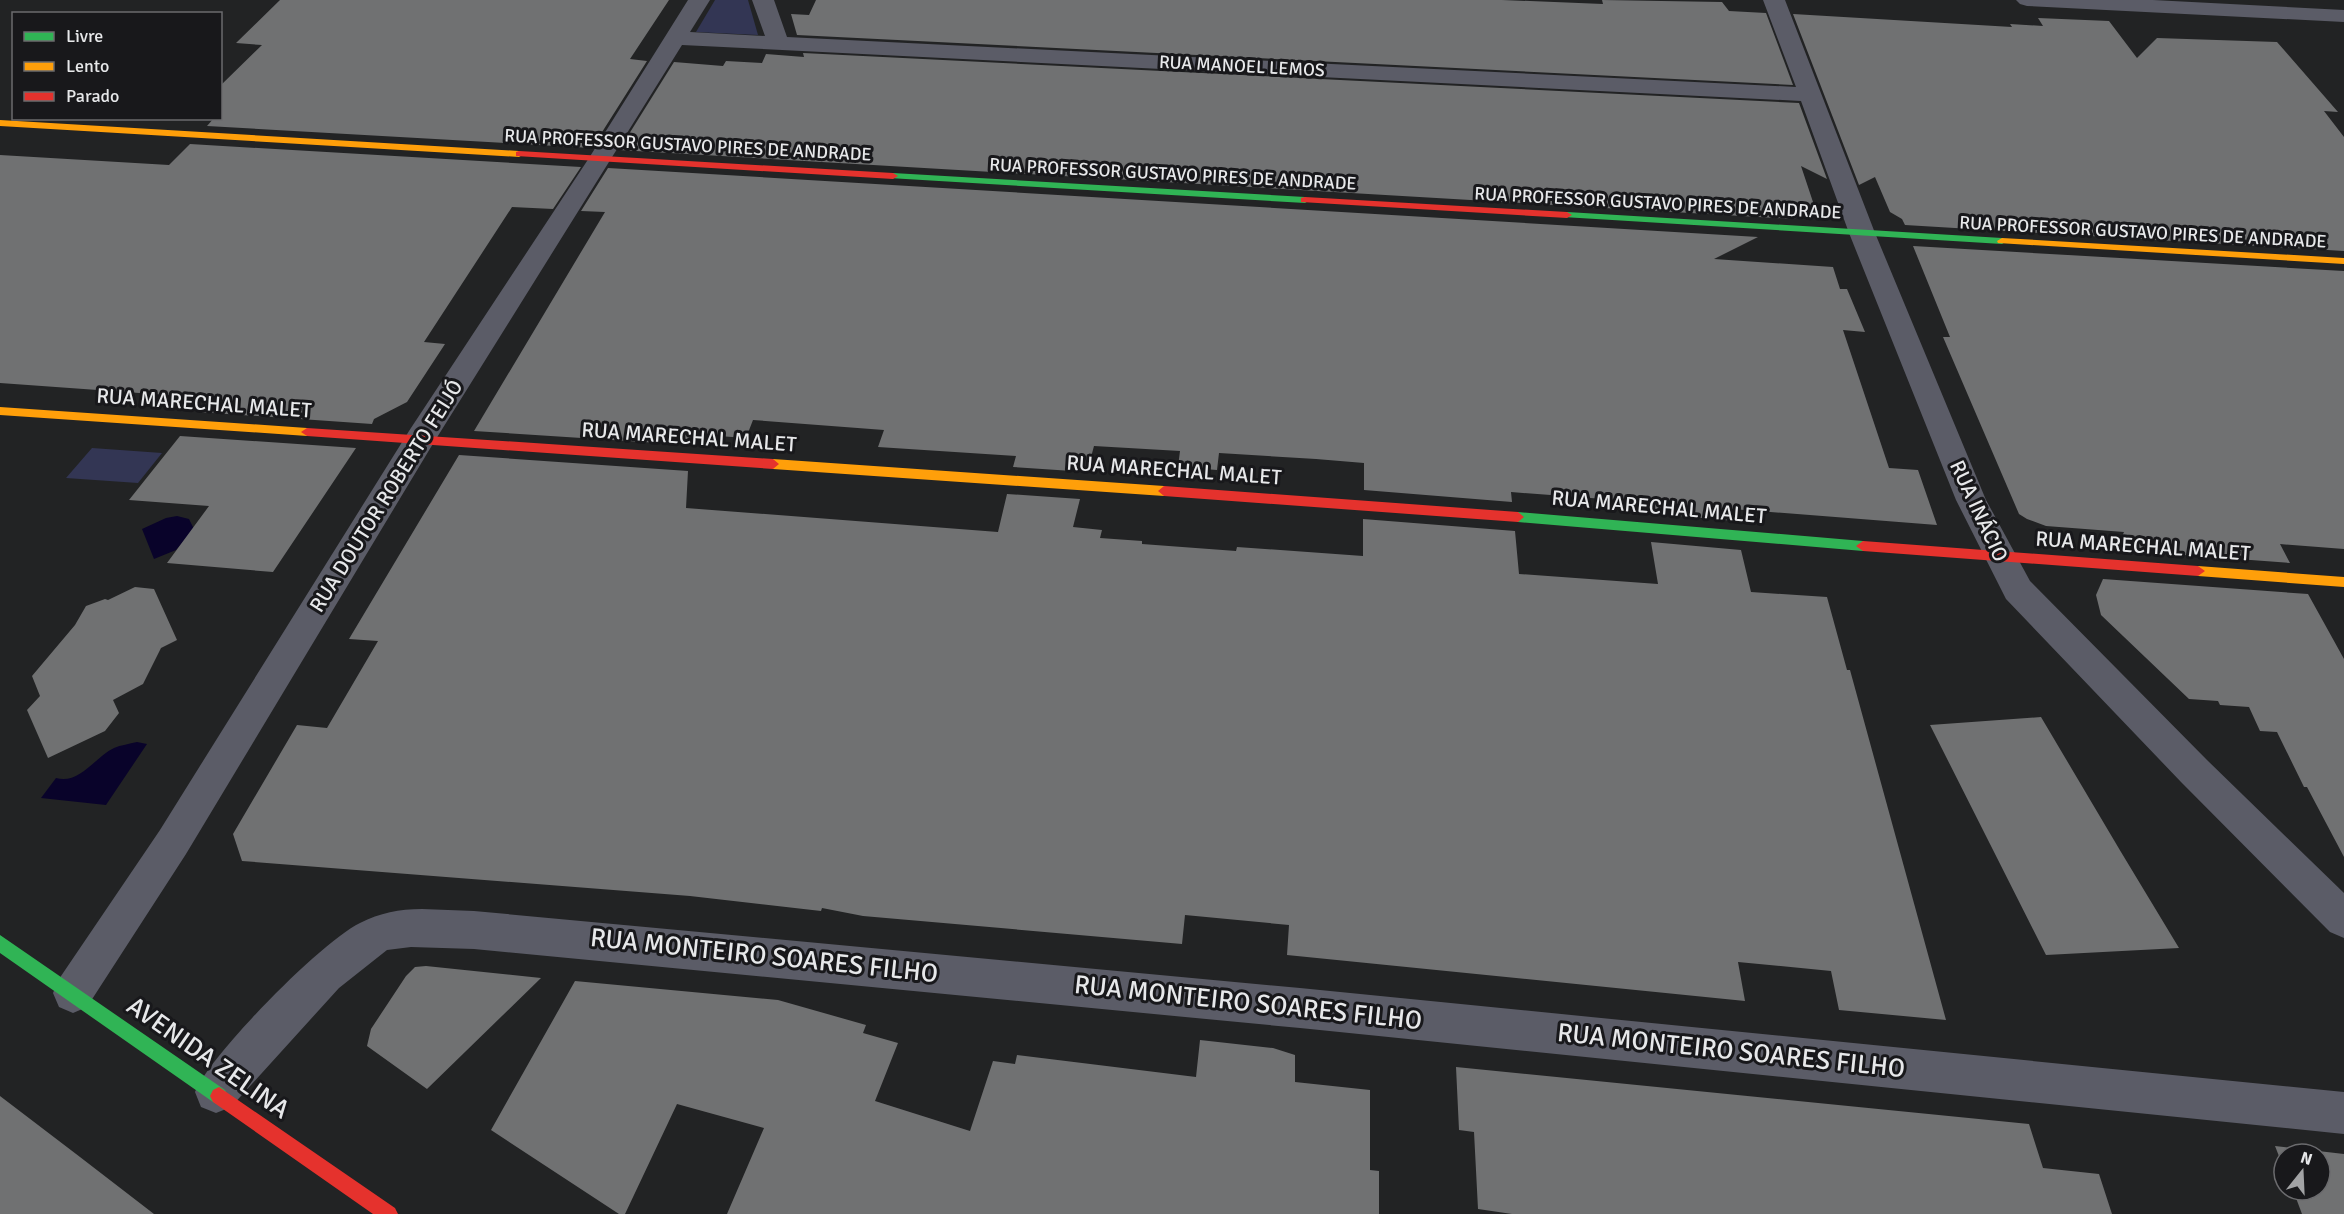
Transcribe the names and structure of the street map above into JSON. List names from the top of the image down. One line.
{"streets":{"street":["RUA MANOEL LEMOS","RUA PROFESSOR GUSTAVO PIRES DE ANDRADE","RUA MARECHAL MALET","RUA DOUTOR ROBERTO FEIJÓ","RUA INÁCIO","RUA MONTEIRO SOARES FILHO","AVENIDA ZELINA"]},"crossings":[["RUA MANOEL LEMOS","RUA DOUTOR ROBERTO FEIJÓ"],["RUA MANOEL LEMOS","RUA INÁCIO"],["RUA PROFESSOR GUSTAVO PIRES DE ANDRADE","RUA DOUTOR ROBERTO FEIJÓ"],["RUA PROFESSOR GUSTAVO PIRES DE ANDRADE","RUA INÁCIO"],["RUA MARECHAL MALET","RUA DOUTOR ROBERTO FEIJÓ"],["RUA MARECHAL MALET","RUA INÁCIO"],["RUA DOUTOR ROBERTO FEIJÓ","AVENIDA ZELINA"],["RUA MONTEIRO SOARES FILHO","AVENIDA ZELINA"]],"legend":["Livre","Lento","Parado"],"north":"top"}
